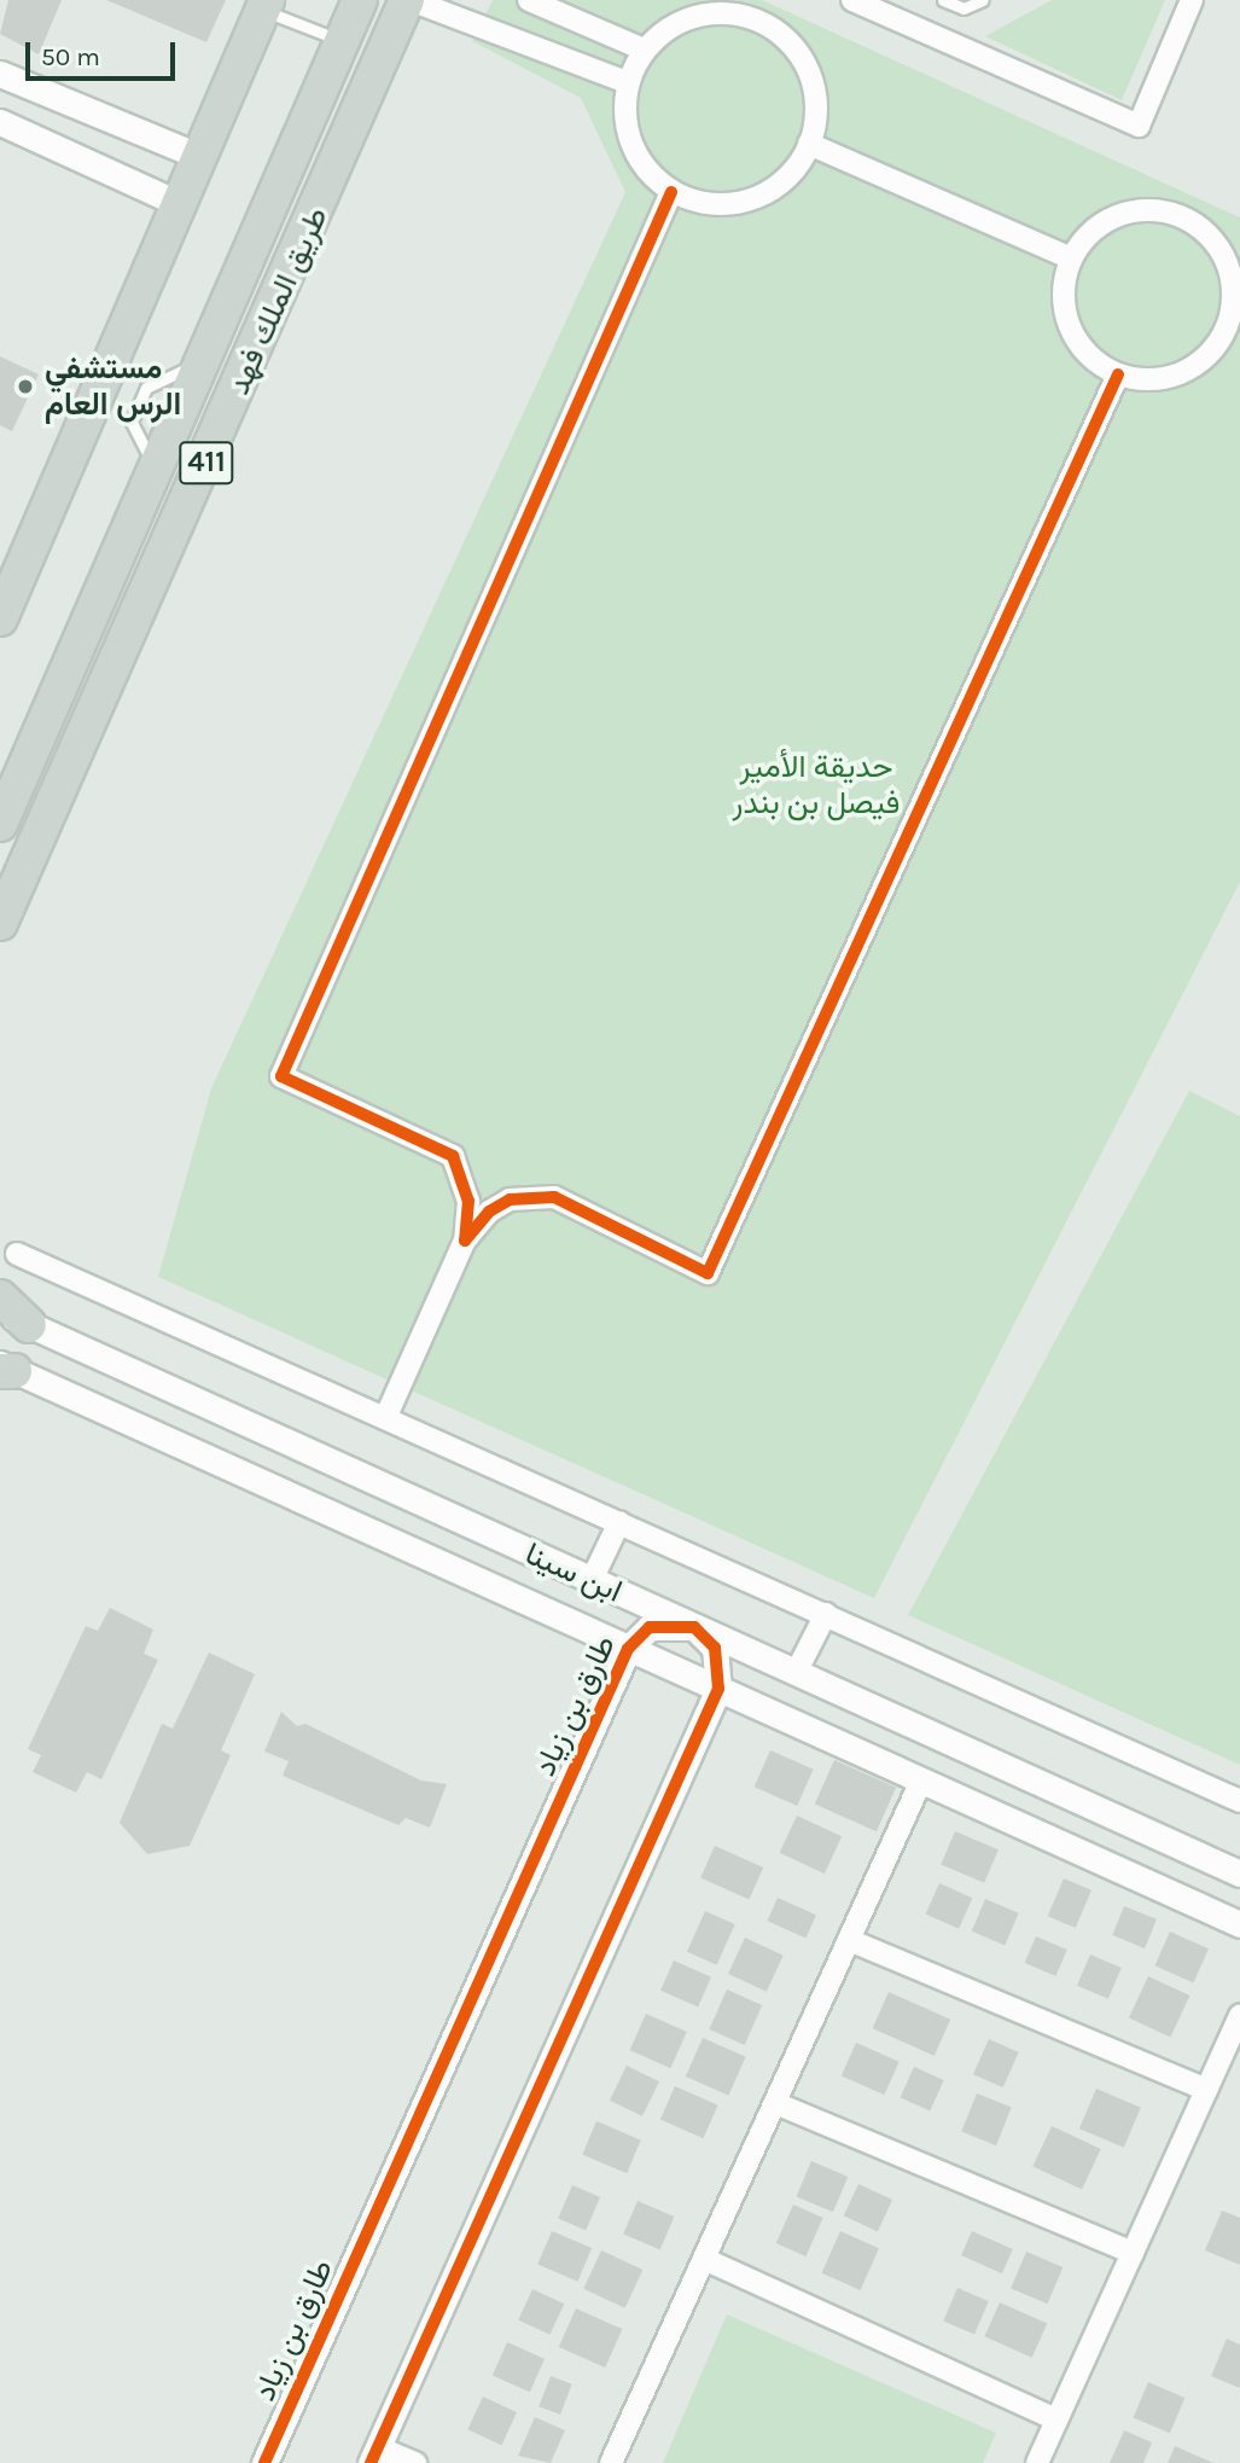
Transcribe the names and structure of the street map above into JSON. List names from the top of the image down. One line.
{"streets":{"main road":["طريق الملك فهد","411"],"street":["ابن سينا","طارق بن زياد"]},"crossings":[["ابن سينا","طارق بن زياد"]],"parks":["حديقة الأمير فيصل بن بندر"],"places":["مستشفي الرس العام"],"scale_bar":"50 m"}
